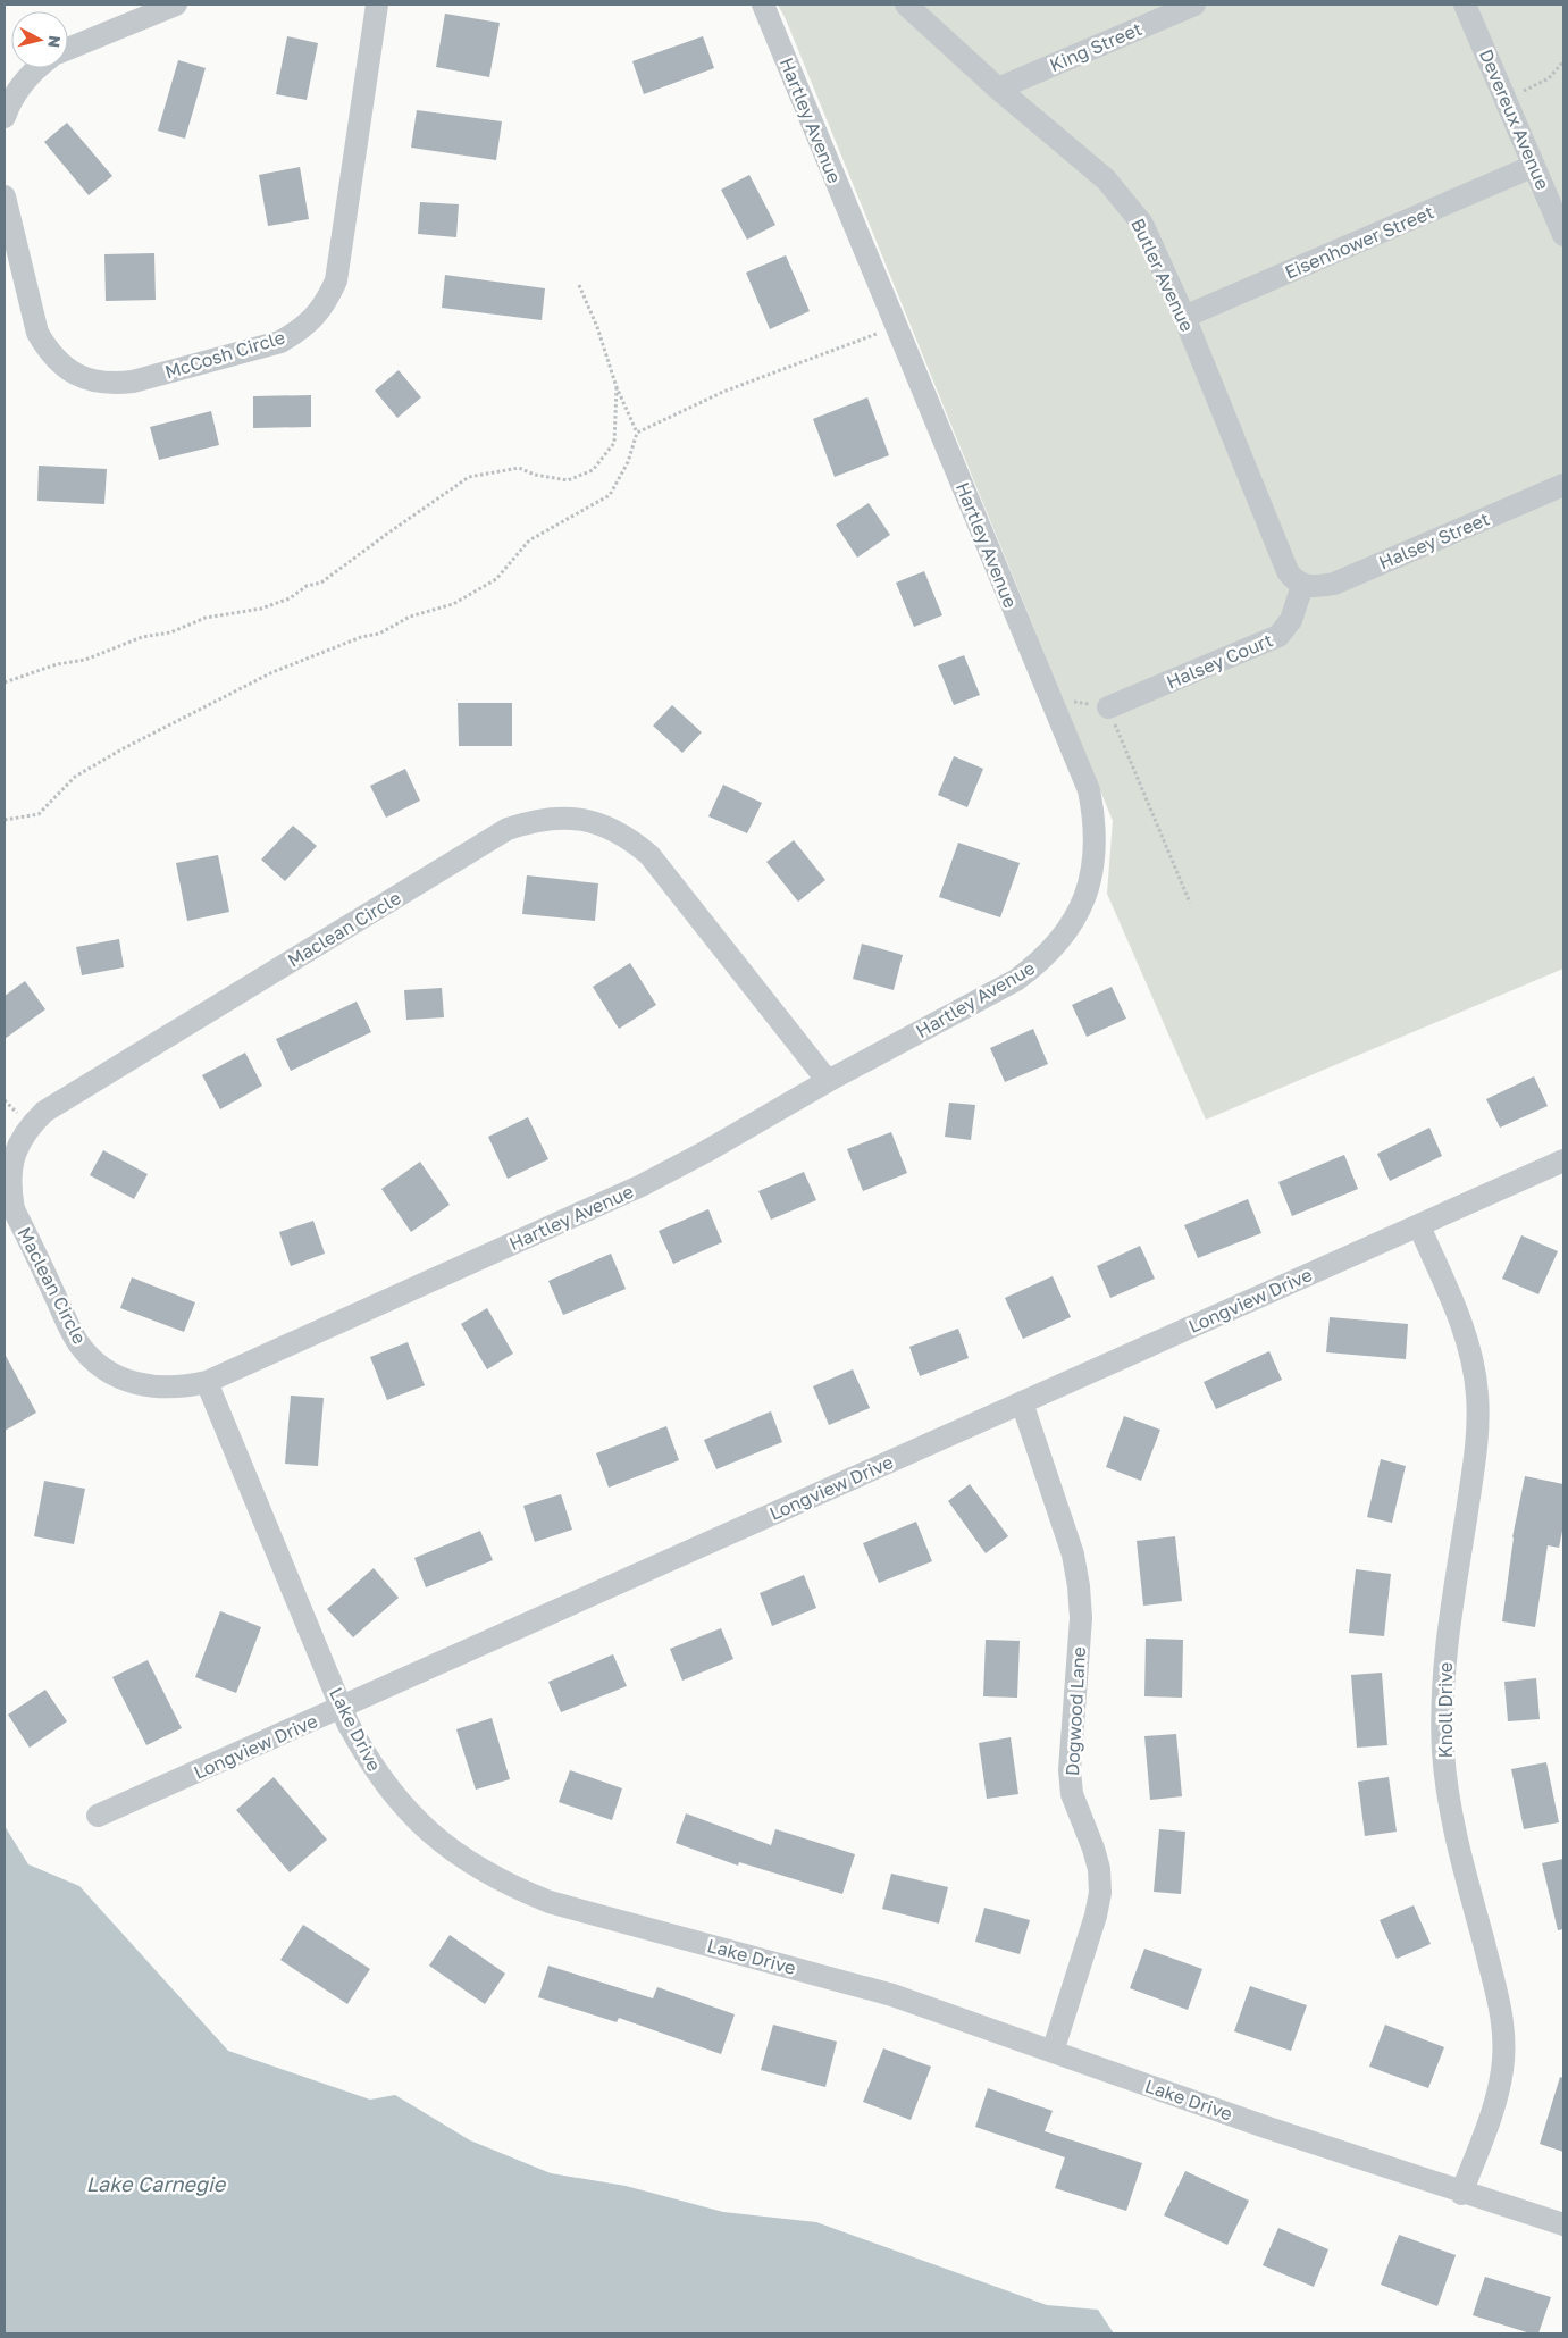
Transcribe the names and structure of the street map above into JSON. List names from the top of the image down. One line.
{"streets":{"street":["King Street","Devereux Avenue","Hartley Avenue","Eisenhower Street","Butler Avenue","McCosh Circle","Halsey Street","Halsey Court","Maclean Circle","Longview Drive","Knoll Drive","Dogwood Lane","Lake Drive"]},"crossings":[["King Street","Butler Avenue"],["Devereux Avenue","Eisenhower Street"],["Hartley Avenue","Maclean Circle"],["Hartley Avenue","Lake Drive"],["Eisenhower Street","Butler Avenue"],["Butler Avenue","Halsey Street"],["Butler Avenue","Halsey Court"],["Halsey Street","Halsey Court"],["Longview Drive","Knoll Drive"],["Longview Drive","Dogwood Lane"],["Longview Drive","Lake Drive"],["Knoll Drive","Lake Drive"],["Dogwood Lane","Lake Drive"]],"water":["Lake Carnegie"],"north":"right"}
